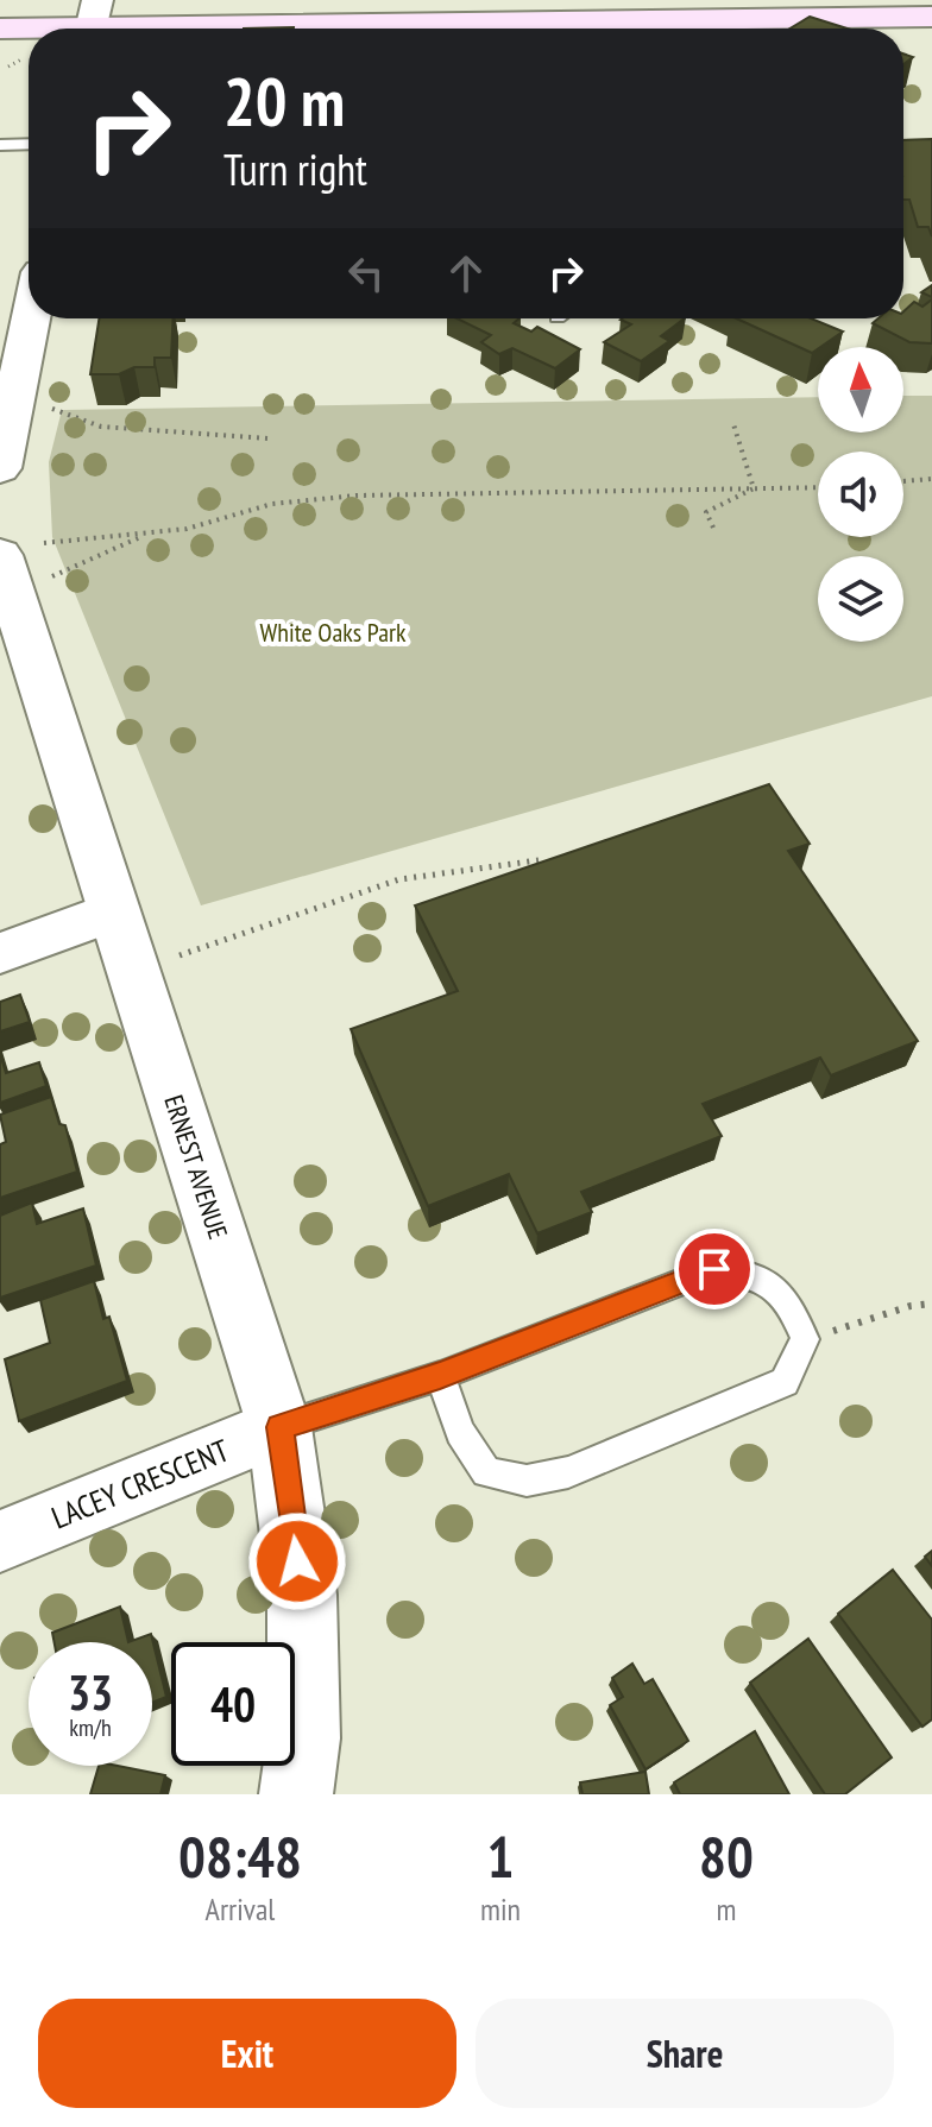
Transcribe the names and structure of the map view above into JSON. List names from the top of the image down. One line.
{"streets":{"street":["ERNEST AVENUE","LACEY CRESCENT"]},"crossings":[["ERNEST AVENUE","LACEY CRESCENT"]],"parks":["White Oaks Park"],"north":"top","page":{"turn":["20 m","Turn right"],"speed":"33 km/h","limit":"40","eta":["08:48","Arrival","1","min","80","m"],"buttons":["Exit","Share"]}}
